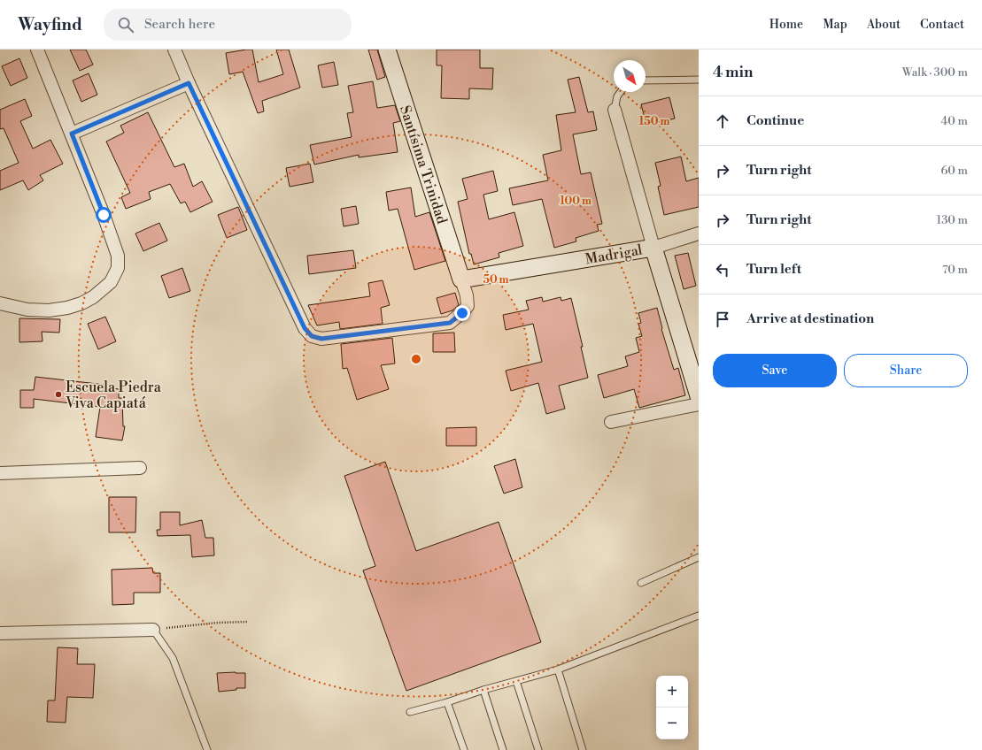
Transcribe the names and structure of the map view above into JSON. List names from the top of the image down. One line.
{"streets":{"street":["Santísima Trinidad","Madrigal"]},"crossings":[["Santísima Trinidad","Madrigal"]],"places":["Escuela Piedra Viva Capiatá"],"north":"bottom right","page":{"header":"Wayfind","search":"Search here","nav":["Home","Map","About","Contact"],"heading":["4 min","Walk · 300 m"],"list":[["Continue","40 m"],["Turn right","60 m"],["Turn right","130 m"],["Turn left","70 m"],"Arrive at destination"],"buttons":["Save","Share"],"map_buttons":["+","−"]},"rings":["150 m","100 m","50 m"]}
